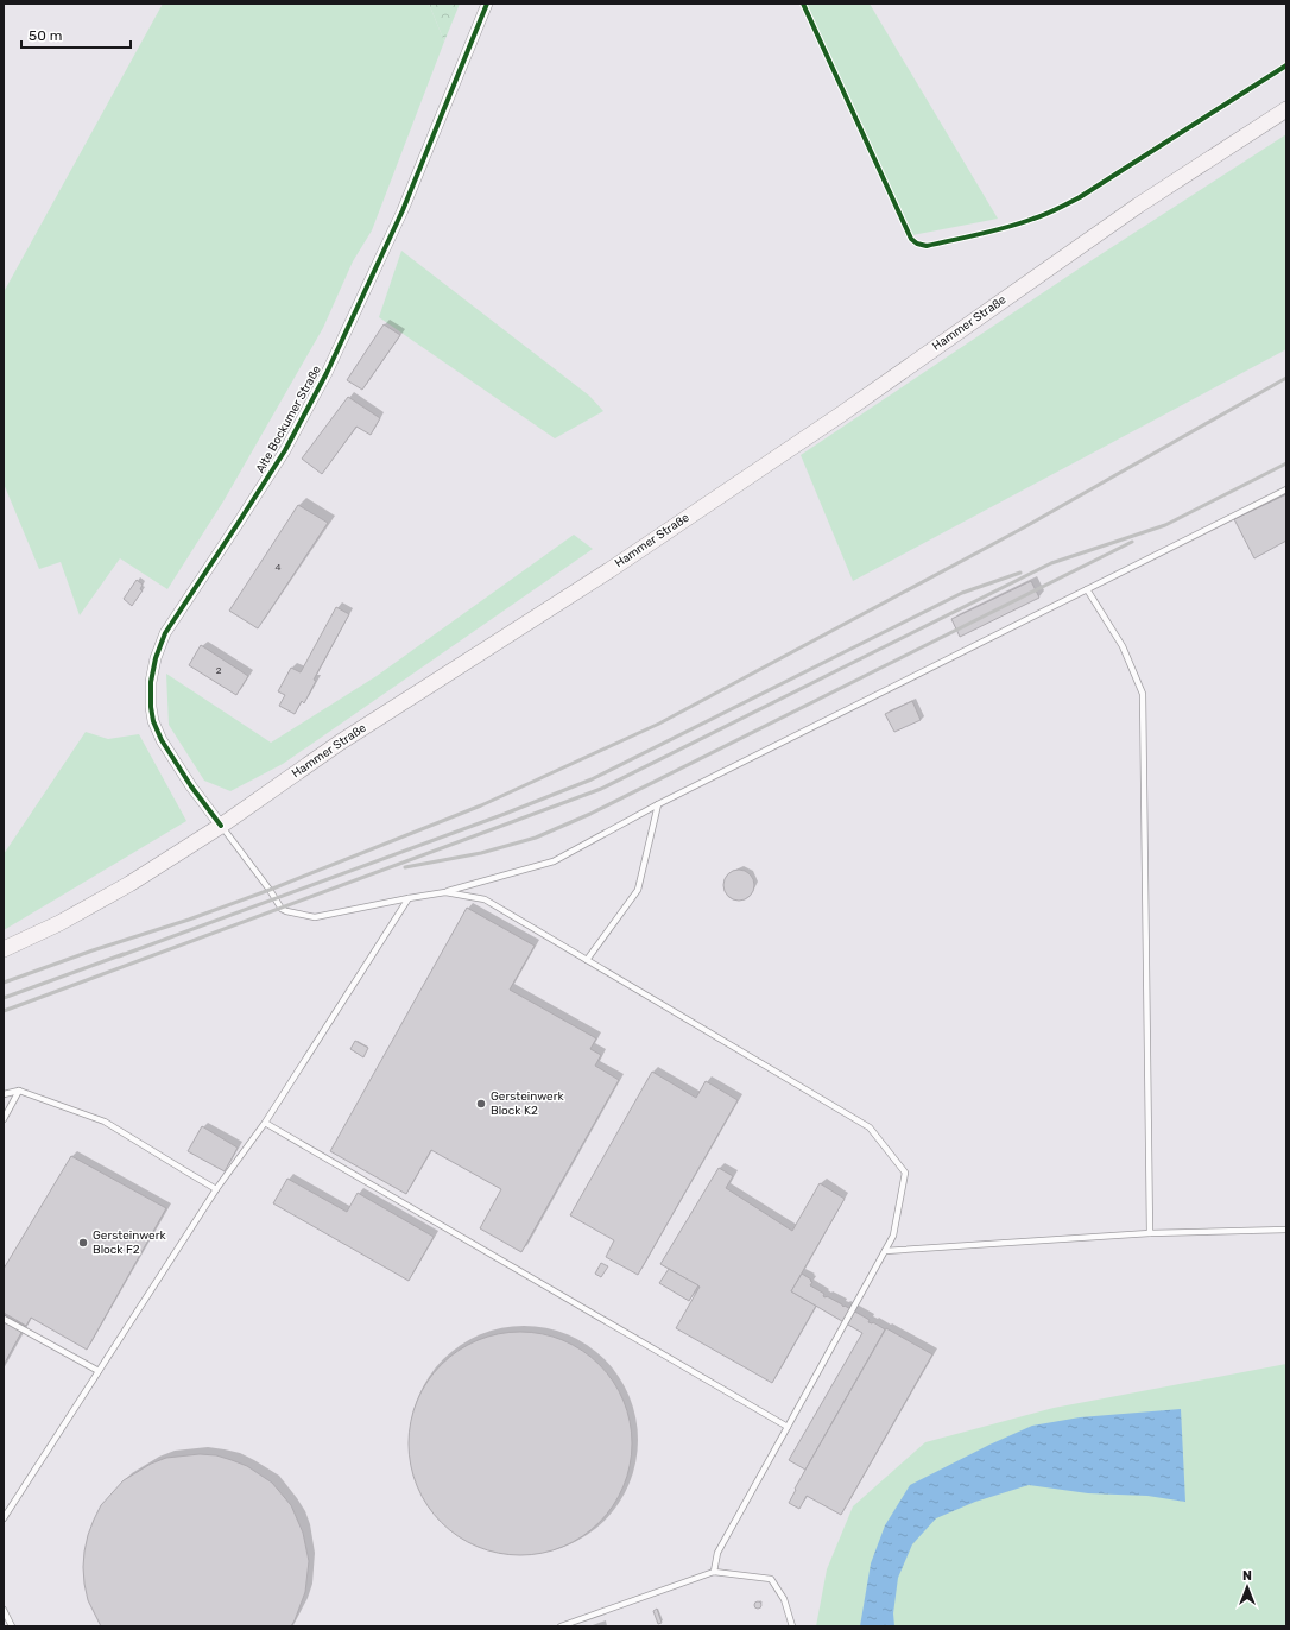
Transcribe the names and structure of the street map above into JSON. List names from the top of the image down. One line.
{"streets":{"main road":["Hammer Straße"],"street":["Alte Bockumer Straße"]},"crossings":[["Hammer Straße","Alte Bockumer Straße"]],"places":["Gersteinwerk Block K2","Gersteinwerk Block F2"],"house_numbers":["4","2"],"scale_bar":"50 m","north":"top"}
